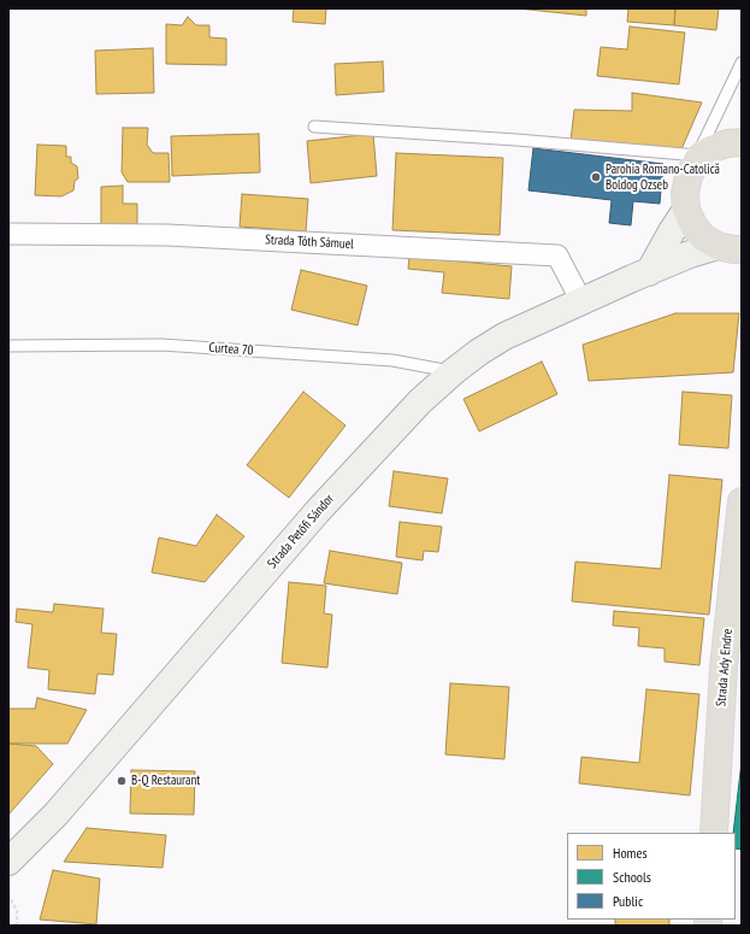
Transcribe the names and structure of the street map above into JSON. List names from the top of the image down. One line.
{"streets":{"main road":["Strada Petőfi Sándor","Strada Ady Endre"],"street":["Strada Tóth Sámuel"],"lane":["Curtea 70"]},"crossings":[["Strada Tóth Sámuel","Strada Petőfi Sándor"],["Curtea 70","Strada Petőfi Sándor"]],"places":["Parohia Romano-Catolică Boldog Ozseb","B-Q Restaurant"],"legend":["Homes","Schools","Public"]}
